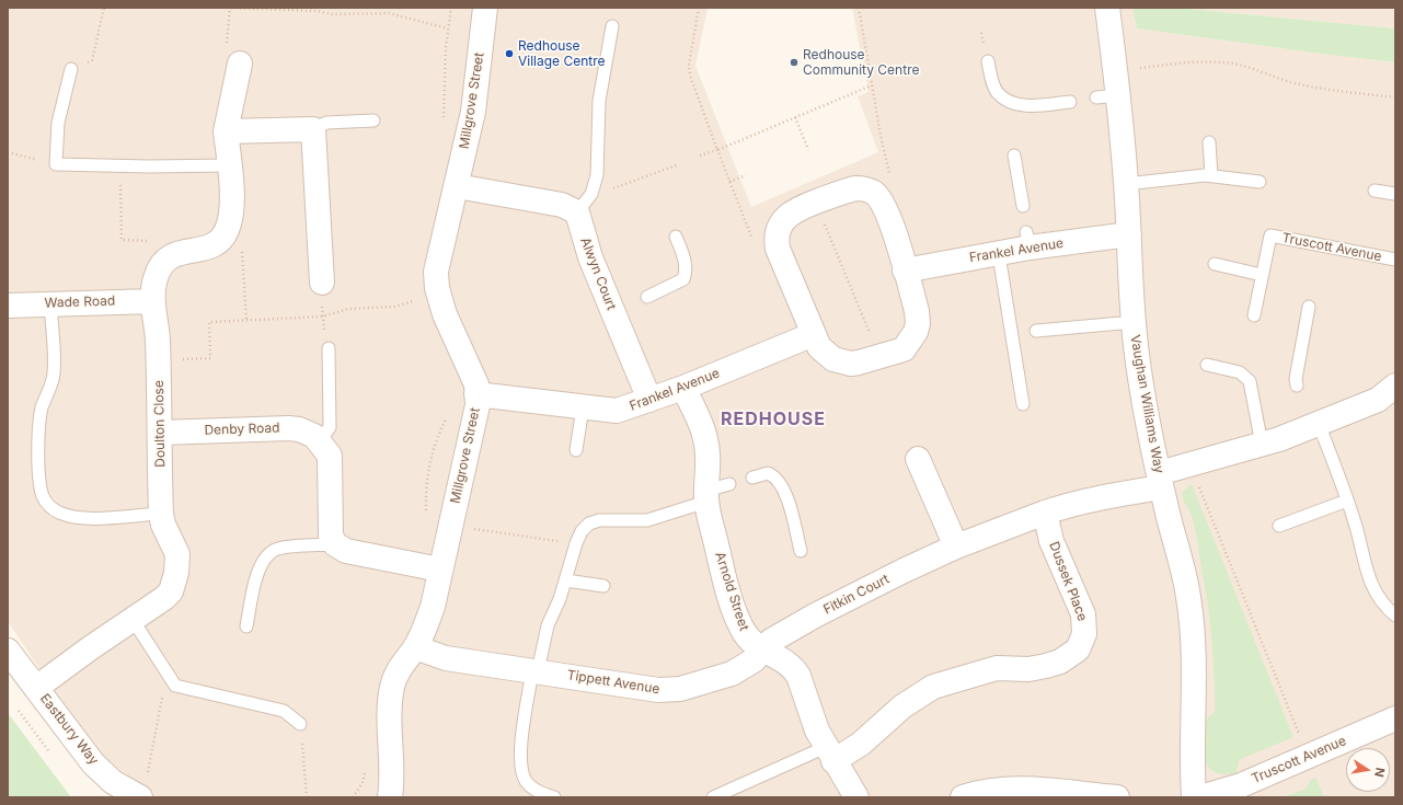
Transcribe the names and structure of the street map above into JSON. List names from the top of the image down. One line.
{"streets":{"street":["Millgrove Street","Truscott Avenue","Frankel Avenue","Alwyn Court","Wade Road","Vaughan Williams Way","Doulton Close","Denby Road","Dussek Place","Arnold Street","Fitkin Court","Tippett Avenue","Eastbury Way"]},"crossings":[["Millgrove Street","Frankel Avenue"],["Millgrove Street","Tippett Avenue"],["Frankel Avenue","Alwyn Court"],["Frankel Avenue","Vaughan Williams Way"],["Frankel Avenue","Arnold Street"],["Wade Road","Doulton Close"],["Doulton Close","Denby Road"],["Doulton Close","Eastbury Way"],["Dussek Place","Arnold Street"],["Dussek Place","Fitkin Court"],["Arnold Street","Fitkin Court"],["Arnold Street","Tippett Avenue"],["Fitkin Court","Tippett Avenue"]],"districts":["REDHOUSE"],"places":["Redhouse Village Centre","Redhouse Community Centre"],"north":"right"}
